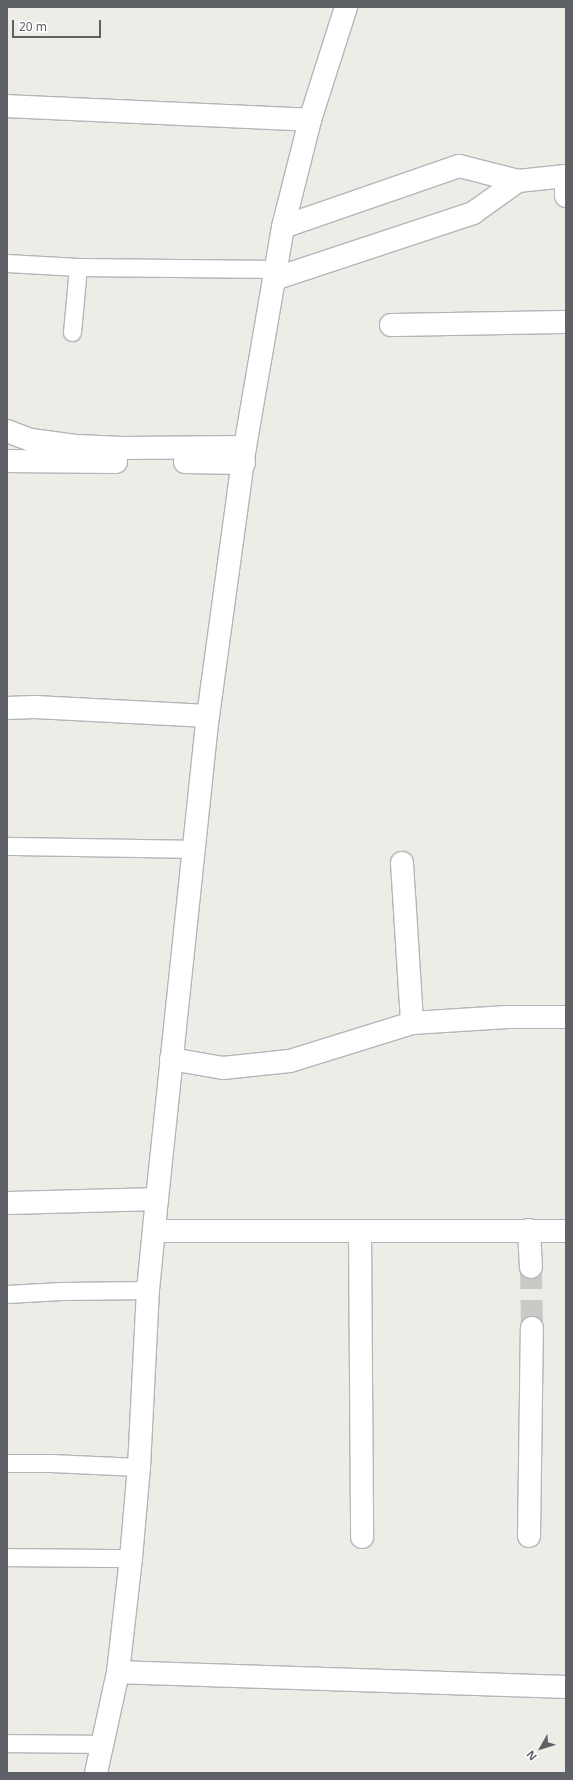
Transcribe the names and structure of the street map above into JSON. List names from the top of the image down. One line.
{"scale_bar":"20 m","north":"bottom left"}
